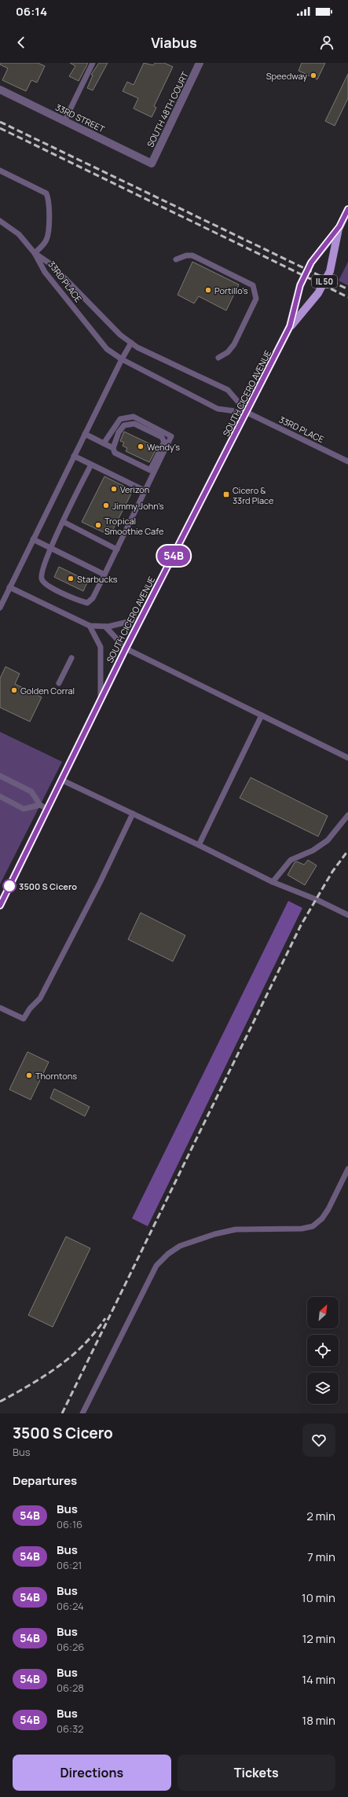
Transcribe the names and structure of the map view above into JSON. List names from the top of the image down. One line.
{"streets":{"main road":["IL 50","SOUTH CICERO AVENUE"],"street":["SOUTH 48TH COURT","33RD STREET"],"lane":["33RD PLACE"]},"crossings":[["SOUTH 48TH COURT","33RD STREET"],["33RD PLACE","SOUTH CICERO AVENUE"]],"places":{"other":["Speedway","Portillo's","Wendy's","Verizon","Jimmy John's","Tropical Smoothie Cafe","Starbucks","Golden Corral","3500 S Cicero","Thorntons"],"transit":["Cicero & 33rd Place"]},"lines":["bus line 54B"],"north":"top right","page":{"status":"06:14","header":"Viabus","on_map":"54B","heading":[["3500 S Cicero","Bus"],"Departures"],"list":[{"mark":"54B","name":"Bus","note":"06:16","value":"2 min"},{"mark":"54B","name":"Bus","note":"06:21","value":"7 min"},{"mark":"54B","name":"Bus","note":"06:24","value":"10 min"},{"mark":"54B","name":"Bus","note":"06:26","value":"12 min"},{"mark":"54B","name":"Bus","note":"06:28","value":"14 min"},{"mark":"54B","name":"Bus","note":"06:32","value":"18 min"}],"buttons":["Directions","Tickets"]}}
